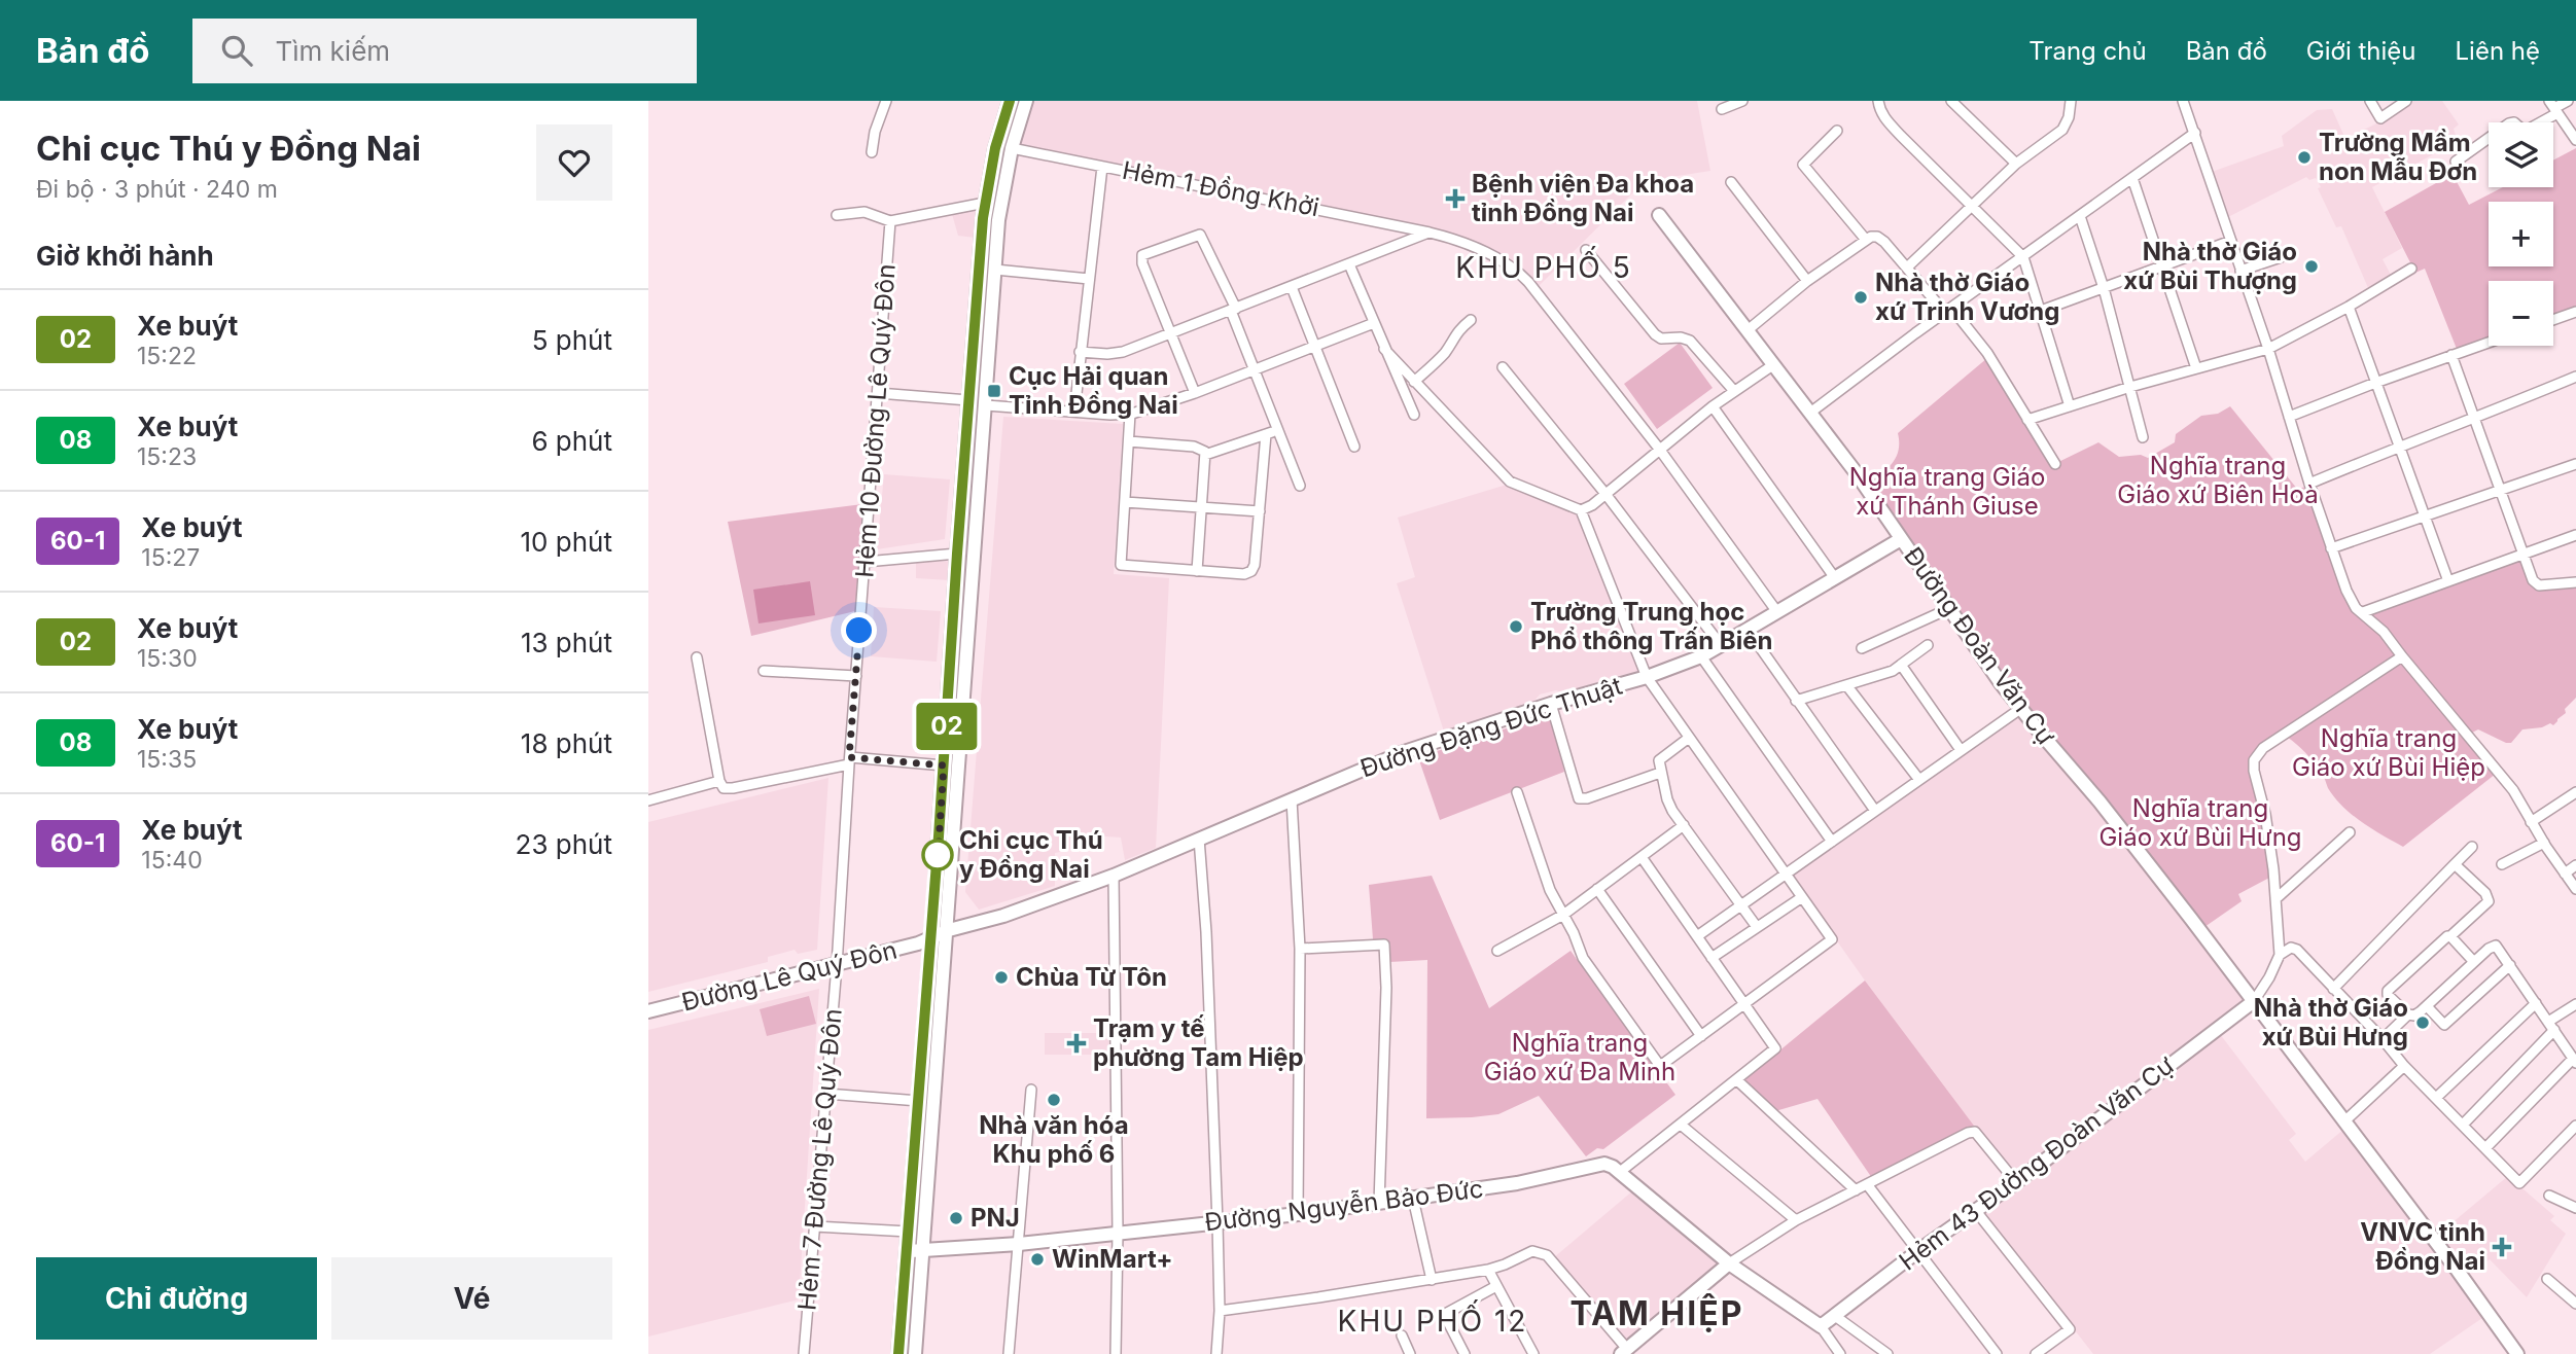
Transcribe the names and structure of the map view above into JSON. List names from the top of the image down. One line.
{"streets":{"street":["Hẻm 1 Đồng Khởi","Hẻm 10 Đường Lê Quý Đôn","Đường Đoàn Văn Cự","Đường Đặng Đức Thuật","Đường Lê Quý Đôn","Hẻm 7 Đường Lê Quý Đôn","Hẻm 43 Đường Đoàn Văn Cự","Đường Nguyễn Bảo Đức"]},"crossings":[["Hẻm 1 Đồng Khởi","Đường Đặng Đức Thuật"],["Hẻm 10 Đường Lê Quý Đôn","Đường Lê Quý Đôn"],["Hẻm 10 Đường Lê Quý Đôn","Hẻm 7 Đường Lê Quý Đôn"],["Đường Đoàn Văn Cự","Đường Đặng Đức Thuật"],["Đường Đoàn Văn Cự","Hẻm 43 Đường Đoàn Văn Cự"],["Đường Đặng Đức Thuật","Đường Lê Quý Đôn"],["Đường Lê Quý Đôn","Hẻm 7 Đường Lê Quý Đôn"],["Hẻm 43 Đường Đoàn Văn Cự","Đường Nguyễn Bảo Đức"]],"districts":["KHU PHỐ 5","TAM HIỆP","KHU PHỐ 12"],"parks":["Nghĩa trang Giáo xứ Biên Hoà","Nghĩa trang Giáo xứ Thánh Giuse","Nghĩa trang Giáo xứ Bùi Hiệp","Nghĩa trang Giáo xứ Bùi Hưng","Nghĩa trang Giáo xứ Đa Minh"],"places":{"other":["Trường Mầm non Mẫu Đơn","Nhà thờ Giáo xứ Bùi Thượng","Nhà thờ Giáo xứ Trinh Vương","Trường Trung học Phổ thông Trấn Biên","Chi cục Thú y Đồng Nai","Chùa Từ Tôn","Nhà thờ Giáo xứ Bùi Hưng","Nhà văn hóa Khu phố 6","PNJ","WinMart+"],"health":["Bệnh viện Đa khoa tỉnh Đồng Nai","Trạm y tế phường Tam Hiệp","VNVC tỉnh Đồng Nai"],"transit":["Cục Hải quan Tỉnh Đồng Nai"]},"lines":["bus line 02"],"page":{"header":"Bản đồ","search":"Tìm kiếm","nav":["Trang chủ","Bản đồ","Giới thiệu","Liên hệ"],"heading":[["Chi cục Thú y Đồng Nai","Đi bộ · 3 phút · 240 m"],"Giờ khởi hành"],"on_map":"02","map_buttons":["+","−"],"list":[{"mark":"02","name":"Xe buýt","note":"15:22","value":"5 phút"},{"mark":"08","name":"Xe buýt","note":"15:23","value":"6 phút"},{"mark":"60-1","name":"Xe buýt","note":"15:27","value":"10 phút"},{"mark":"02","name":"Xe buýt","note":"15:30","value":"13 phút"},{"mark":"08","name":"Xe buýt","note":"15:35","value":"18 phút"},{"mark":"60-1","name":"Xe buýt","note":"15:40","value":"23 phút"}],"buttons":["Chỉ đường","Vé"]}}
